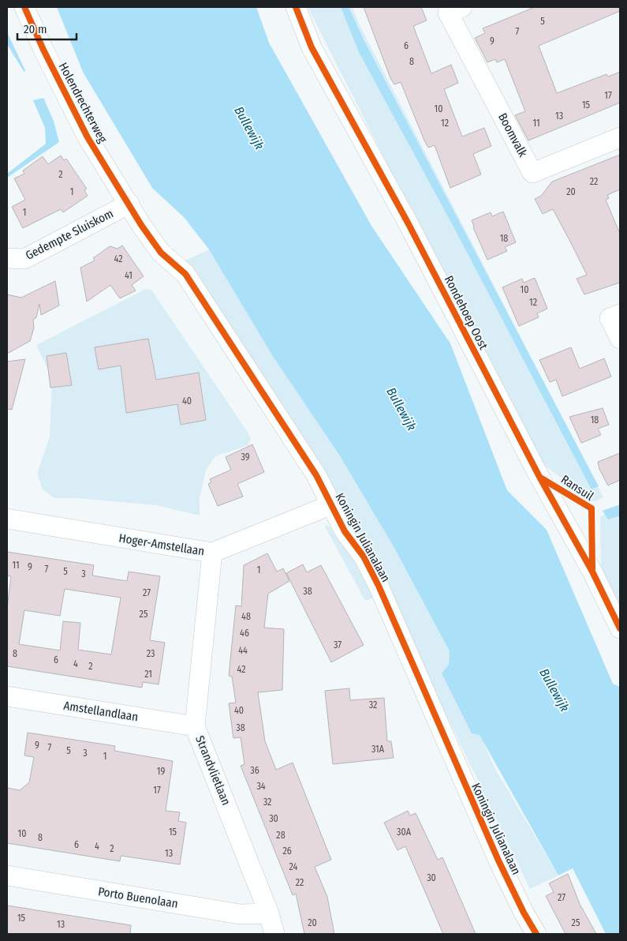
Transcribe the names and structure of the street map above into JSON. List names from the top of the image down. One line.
{"streets":{"street":["Holendrechterweg","Boomvalk","Gedempte Sluiskom","Rondehoep Oost","Koningin Julianalaan","Hoger-Amstellaan","Amstellandlaan","Strandvlietlaan","Porto Buenolaan"],"cycle path":["Ransuil"]},"crossings":[["Holendrechterweg","Gedempte Sluiskom"],["Holendrechterweg","Koningin Julianalaan"],["Gedempte Sluiskom","Koningin Julianalaan"],["Koningin Julianalaan","Hoger-Amstellaan"],["Hoger-Amstellaan","Strandvlietlaan"],["Amstellandlaan","Strandvlietlaan"],["Strandvlietlaan","Porto Buenolaan"]],"water":["Bullewijk"],"house_numbers":["5","7","9","6","8","17","15","10","13","12","11","2","22","1","20","1","18","42","41","10","12","40","18","39","11","9","7","1","5","3","38","27","25","48","46","37","44","8","23","6","4","2","42","21","32","40","38","9","7","31A","5","3","1","36","19","34","17","32","30","15","30A","10","28","8","6","4","2","26","13","24","30","22","27","15","20","25","13"],"scale_bar":"20 m"}
